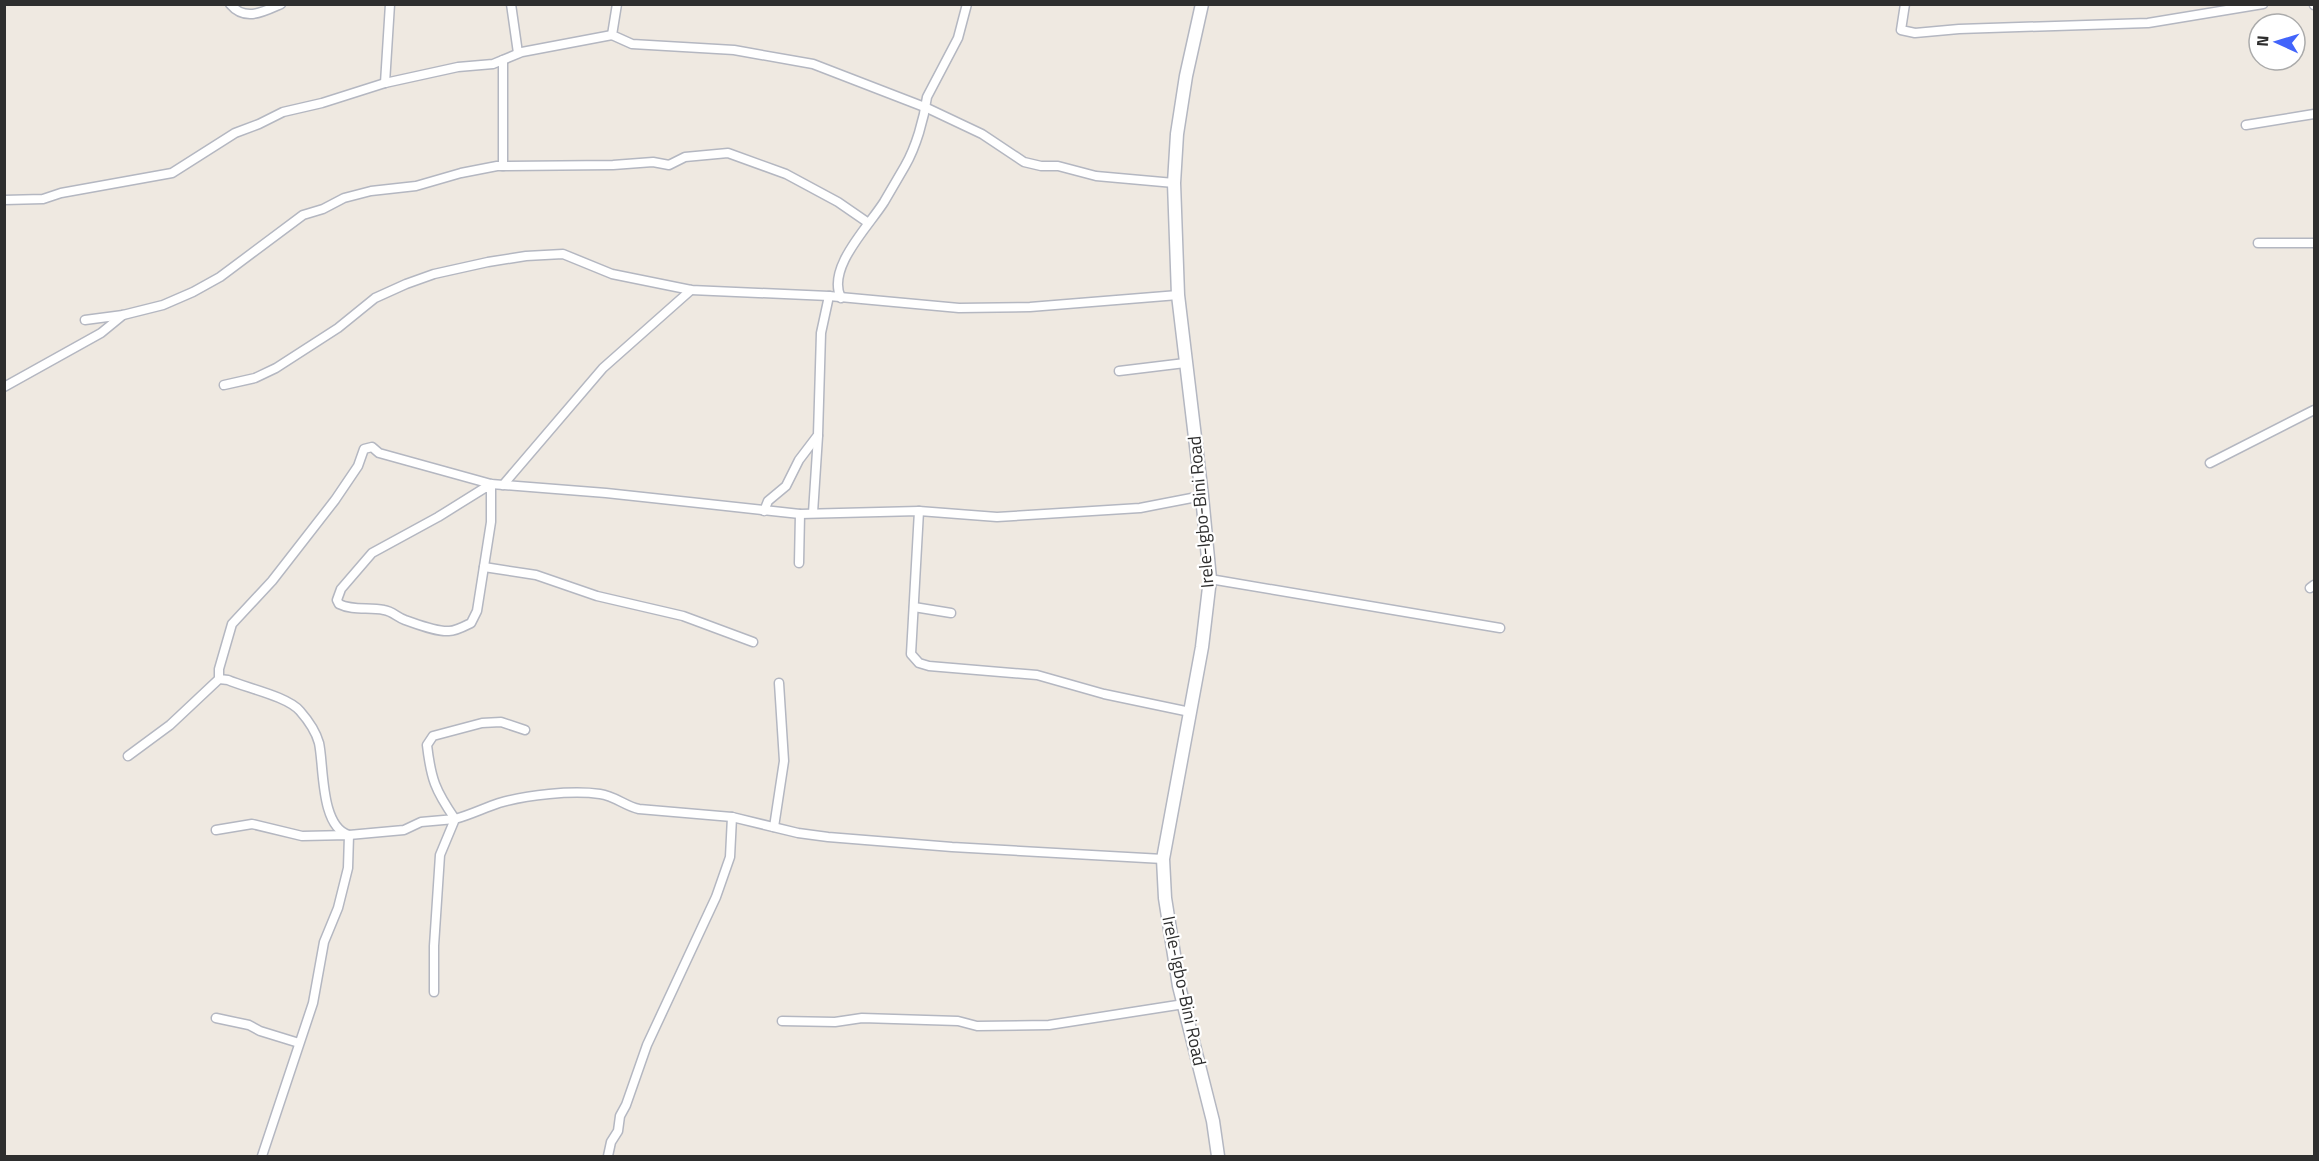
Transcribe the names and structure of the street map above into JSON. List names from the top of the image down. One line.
{"streets":{"street":["Irele-Igbo-Bini Road"]},"north":"left"}
